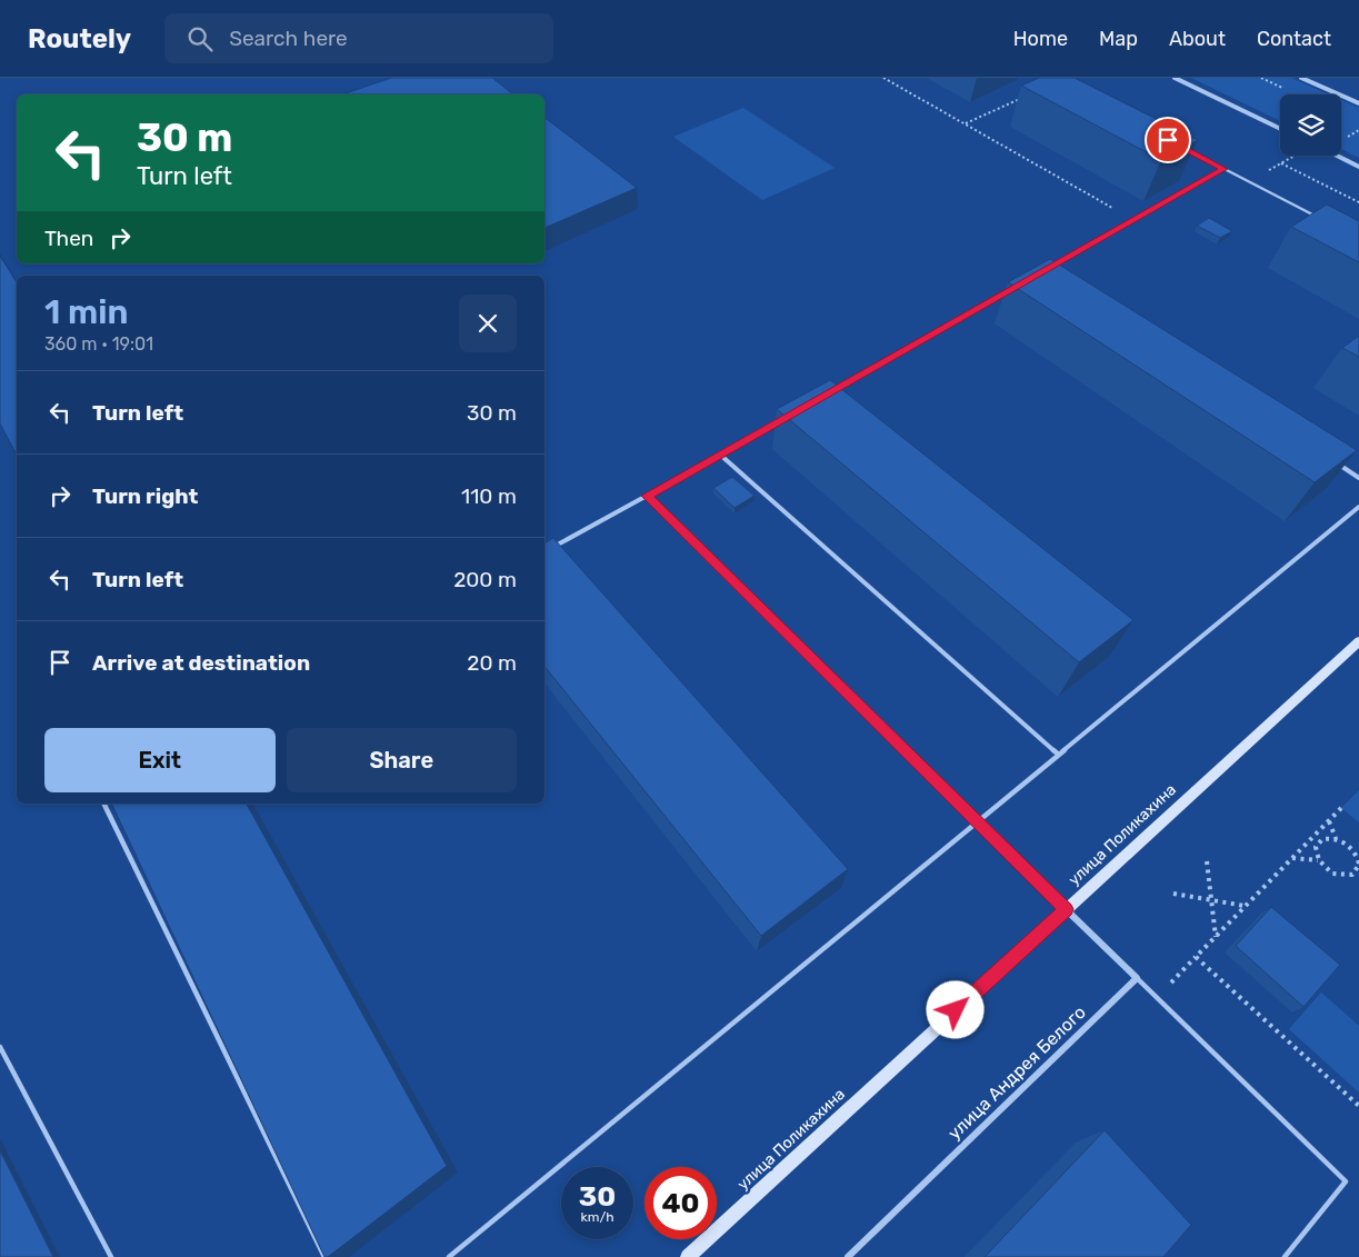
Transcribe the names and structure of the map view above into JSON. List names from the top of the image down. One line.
{"streets":{"street":["улица Поликахина","улица Андрея Белого"]},"page":{"header":"Routely","search":"Search here","nav":["Home","Map","About","Contact"],"turn":["30 m","Turn left"],"then":"Then","heading":["1 min","360 m · 19:01"],"list":[{"name":"Turn left","value":"30 m"},{"name":"Turn right","value":"110 m"},{"name":"Turn left","value":"200 m"},{"name":"Arrive at destination","value":"20 m"}],"buttons":["Exit","Share"],"speed":"30 km/h","limit":"40"}}
